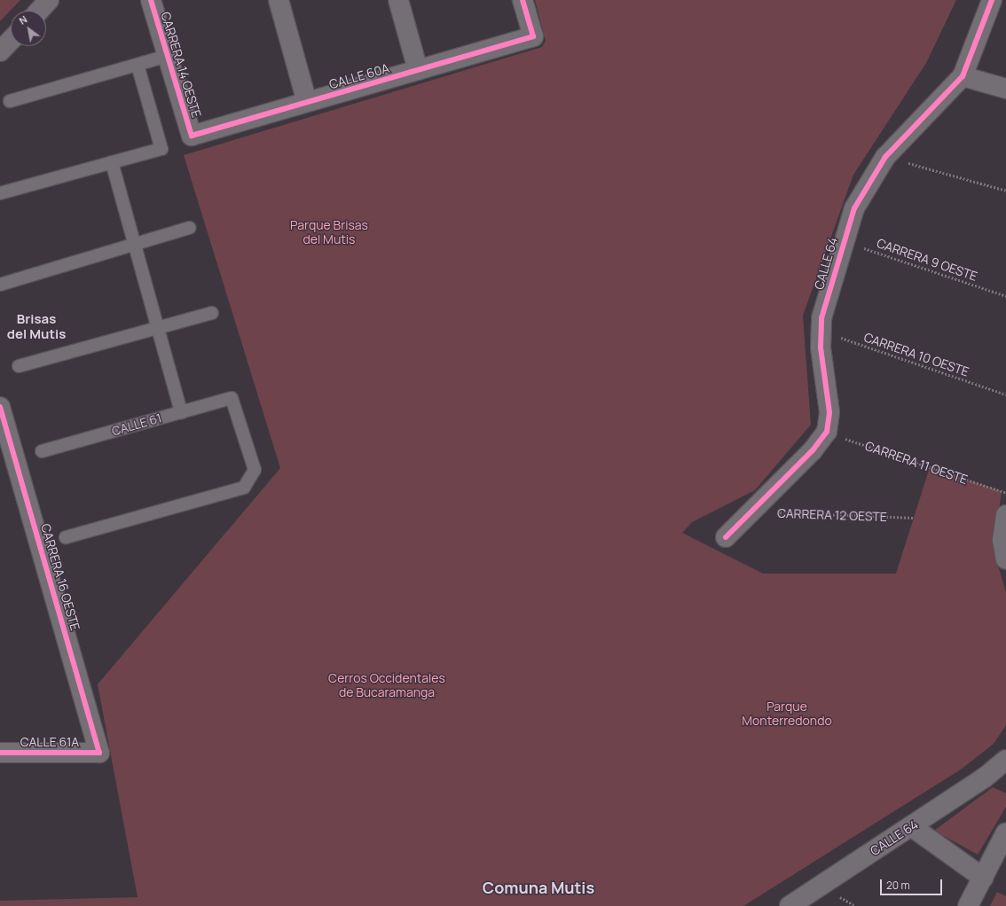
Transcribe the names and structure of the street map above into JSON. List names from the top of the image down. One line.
{"streets":{"street":["CARRERA 14 OESTE","CALLE 60A","CALLE 64","CARRERA 16 OESTE","CALLE 61A"],"lane":["CALLE 61"],"path":["CARRERA 9 OESTE","CARRERA 10 OESTE","CARRERA 11 OESTE","CARRERA 12 OESTE"]},"crossings":[["CARRERA 14 OESTE","CALLE 60A"],["CARRERA 9 OESTE","CALLE 64"],["CALLE 64","CARRERA 10 OESTE"],["CALLE 64","CARRERA 11 OESTE"],["CALLE 64","CARRERA 12 OESTE"],["CARRERA 16 OESTE","CALLE 61A"]],"districts":["Brisas del Mutis","Comuna Mutis"],"parks":["Parque Brisas del Mutis","Cerros Occidentales de Bucaramanga","Parque Monterredondo"],"scale_bar":"20 m","north":"top left"}
